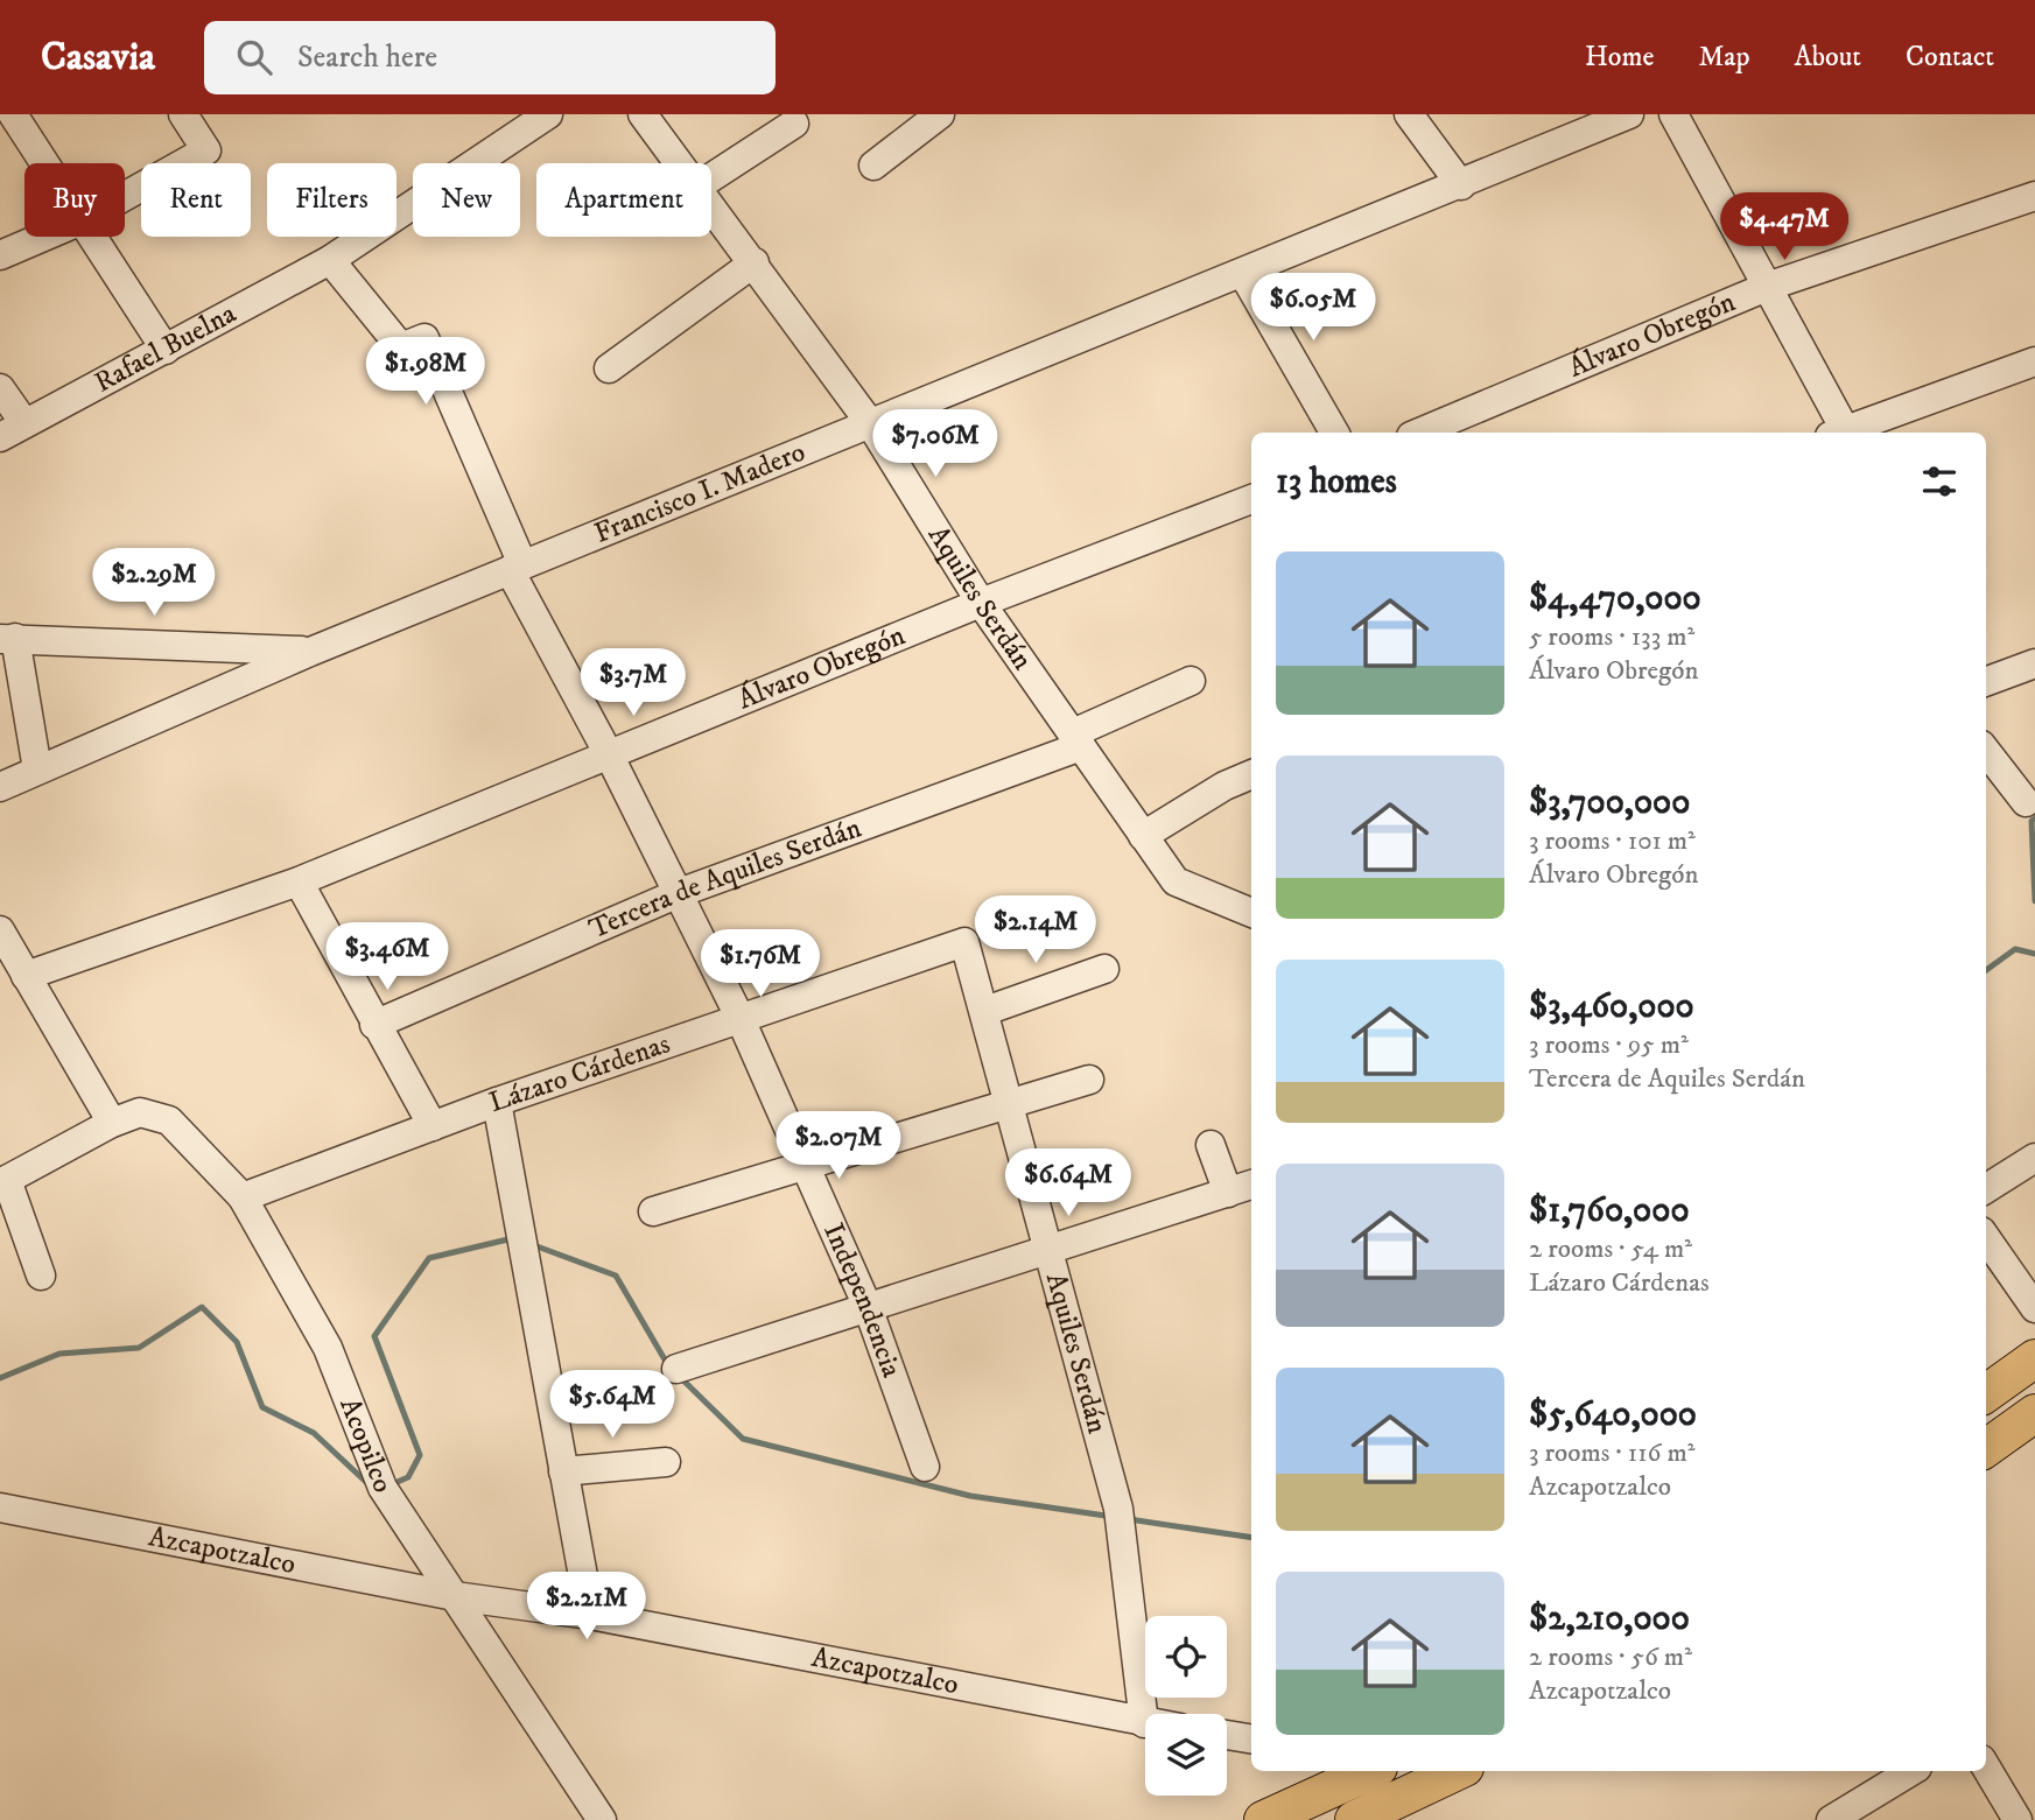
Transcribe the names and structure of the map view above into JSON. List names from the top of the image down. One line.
{"streets":{"street":["Álvaro Obregón","Rafael Buelna","Francisco I. Madero","Aquiles Serdán","Tercera de Aquiles Serdán","Lázaro Cárdenas","Independencia","Acopilco","Azcapotzalco"]},"crossings":[["Álvaro Obregón","Aquiles Serdán"],["Álvaro Obregón","Independencia"],["Rafael Buelna","Independencia"],["Francisco I. Madero","Aquiles Serdán"],["Francisco I. Madero","Independencia"],["Aquiles Serdán","Tercera de Aquiles Serdán"],["Aquiles Serdán","Lázaro Cárdenas"],["Aquiles Serdán","Azcapotzalco"],["Tercera de Aquiles Serdán","Independencia"],["Lázaro Cárdenas","Independencia"],["Lázaro Cárdenas","Acopilco"],["Acopilco","Azcapotzalco"]],"page":{"header":"Casavia","search":"Search here","nav":["Home","Map","About","Contact"],"chip":["Buy","Rent","Filters","New","Apartment"],"price":["$4.47M","$6.05M","$1.98M","$7.06M","$2.29M","$3.7M","$2.14M","$3.46M","$1.76M","$2.07M","$6.64M","$5.64M","$2.21M"],"heading":"13 homes","list":[{"name":"$4,470,000","note":"5 rooms · 133 m² · Álvaro Obregón"},{"name":"$3,700,000","note":"3 rooms · 101 m² · Álvaro Obregón"},{"name":"$3,460,000","note":"3 rooms · 95 m² · Tercera de Aquiles Serdán"},{"name":"$1,760,000","note":"2 rooms · 54 m² · Lázaro Cárdenas"},{"name":"$5,640,000","note":"3 rooms · 116 m² · Azcapotzalco"},{"name":"$2,210,000","note":"2 rooms · 56 m² · Azcapotzalco"}]}}
